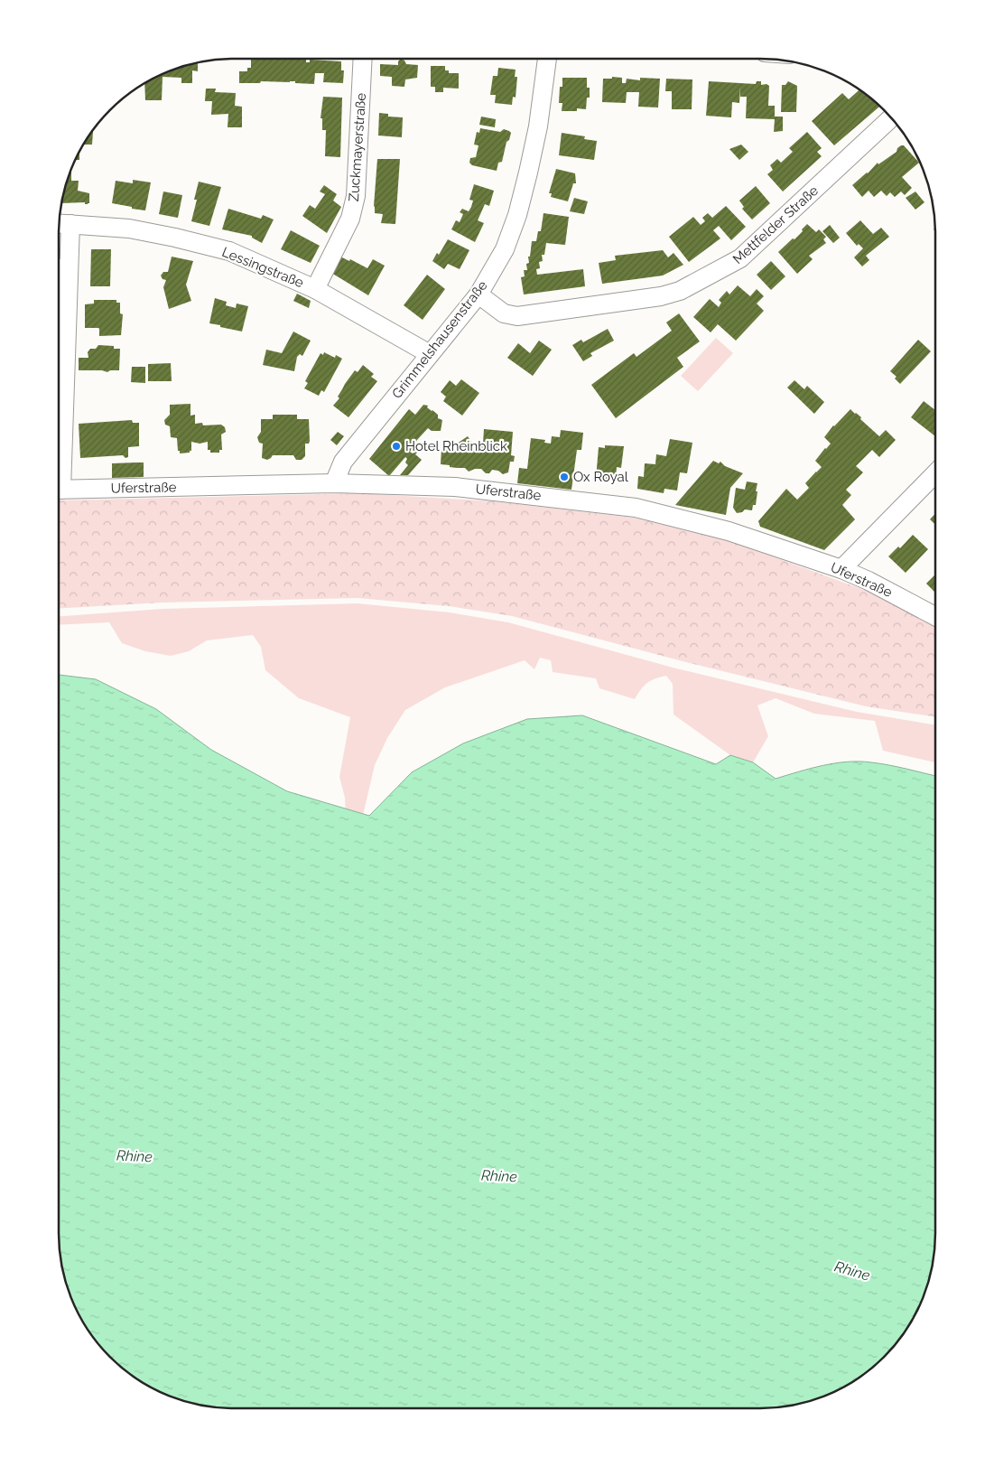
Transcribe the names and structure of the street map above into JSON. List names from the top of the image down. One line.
{"streets":{"street":["Zuckmayerstraße","Mettfelder Straße","Lessingstraße","Grimmelshausenstraße","Uferstraße"]},"crossings":[["Zuckmayerstraße","Lessingstraße"],["Mettfelder Straße","Grimmelshausenstraße"],["Lessingstraße","Grimmelshausenstraße"],["Grimmelshausenstraße","Uferstraße"]],"water":["Rhine"],"places":["Hotel Rheinblick","Ox Royal"]}
